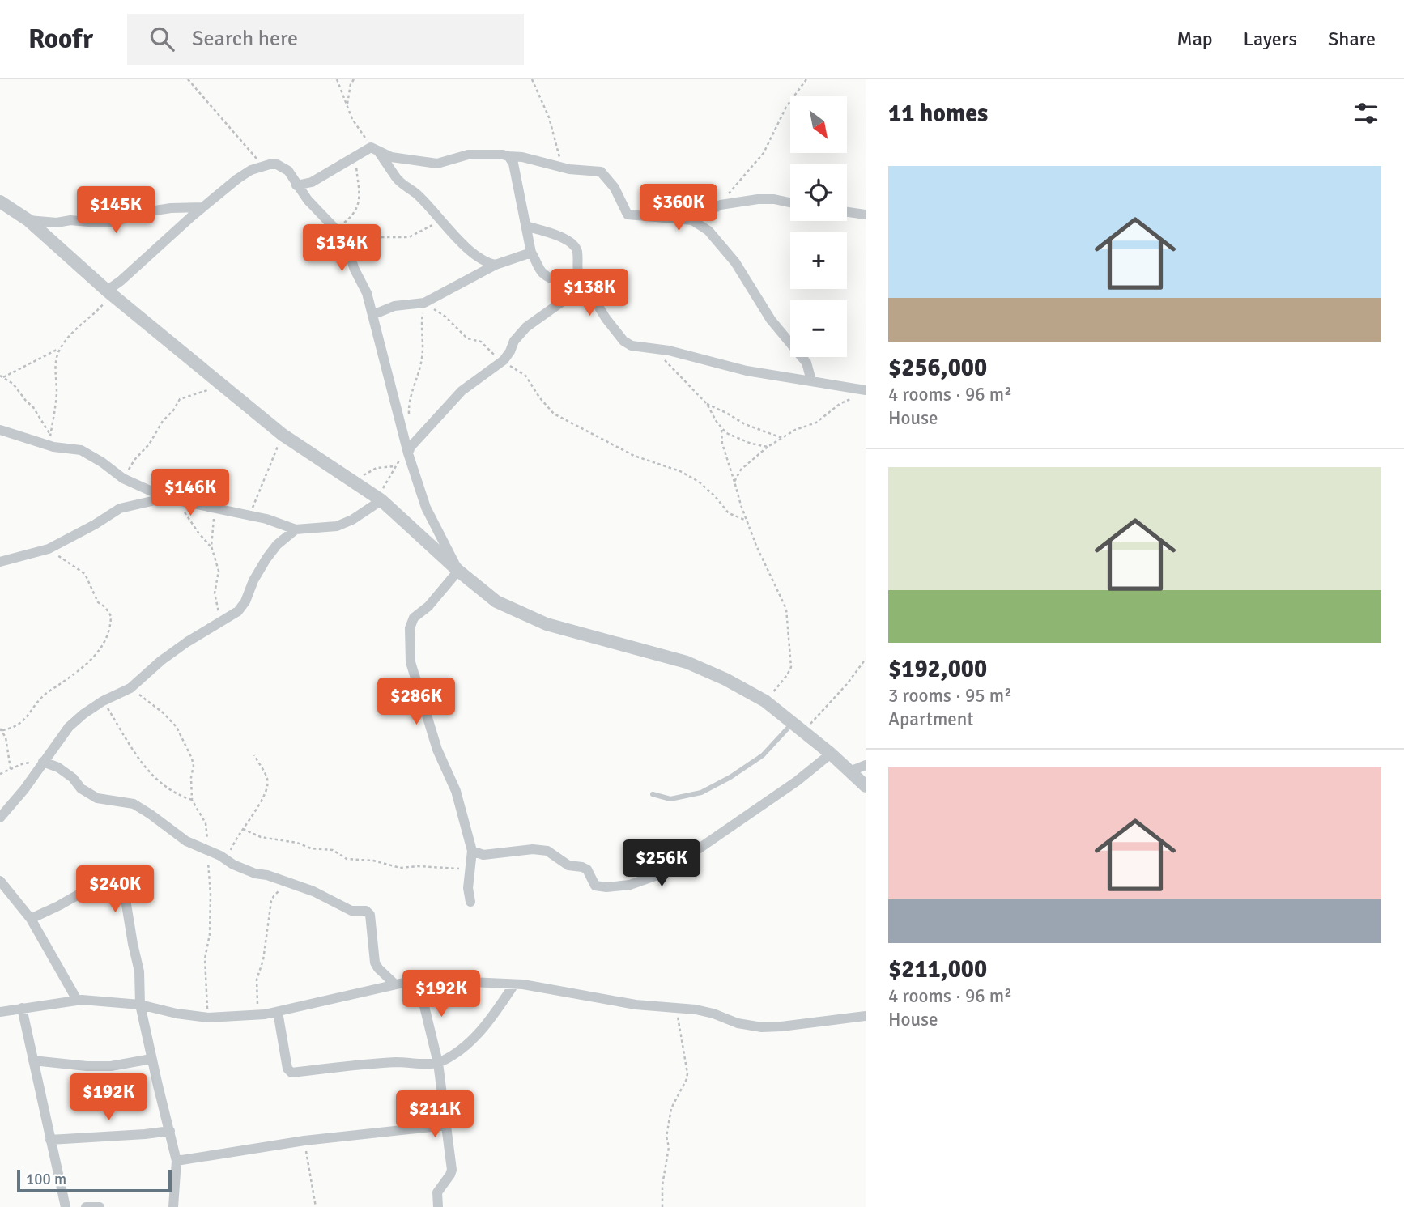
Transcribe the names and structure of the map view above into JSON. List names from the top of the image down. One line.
{"scale_bar":"100 m","north":"bottom right","page":{"header":"Roofr","search":"Search here","nav":["Map","Layers","Share"],"heading":"11 homes","map_buttons":["+","−"],"list":[{"name":"$256,000","note":"4 rooms · 96 m² · House"},{"name":"$192,000","note":"3 rooms · 95 m² · Apartment"},{"name":"$211,000","note":"4 rooms · 96 m² · House"}],"price":["$360K","$145K","$134K","$138K","$146K","$286K","$256K","$240K","$192K","$192K","$211K"],"scale":"100 m"}}
